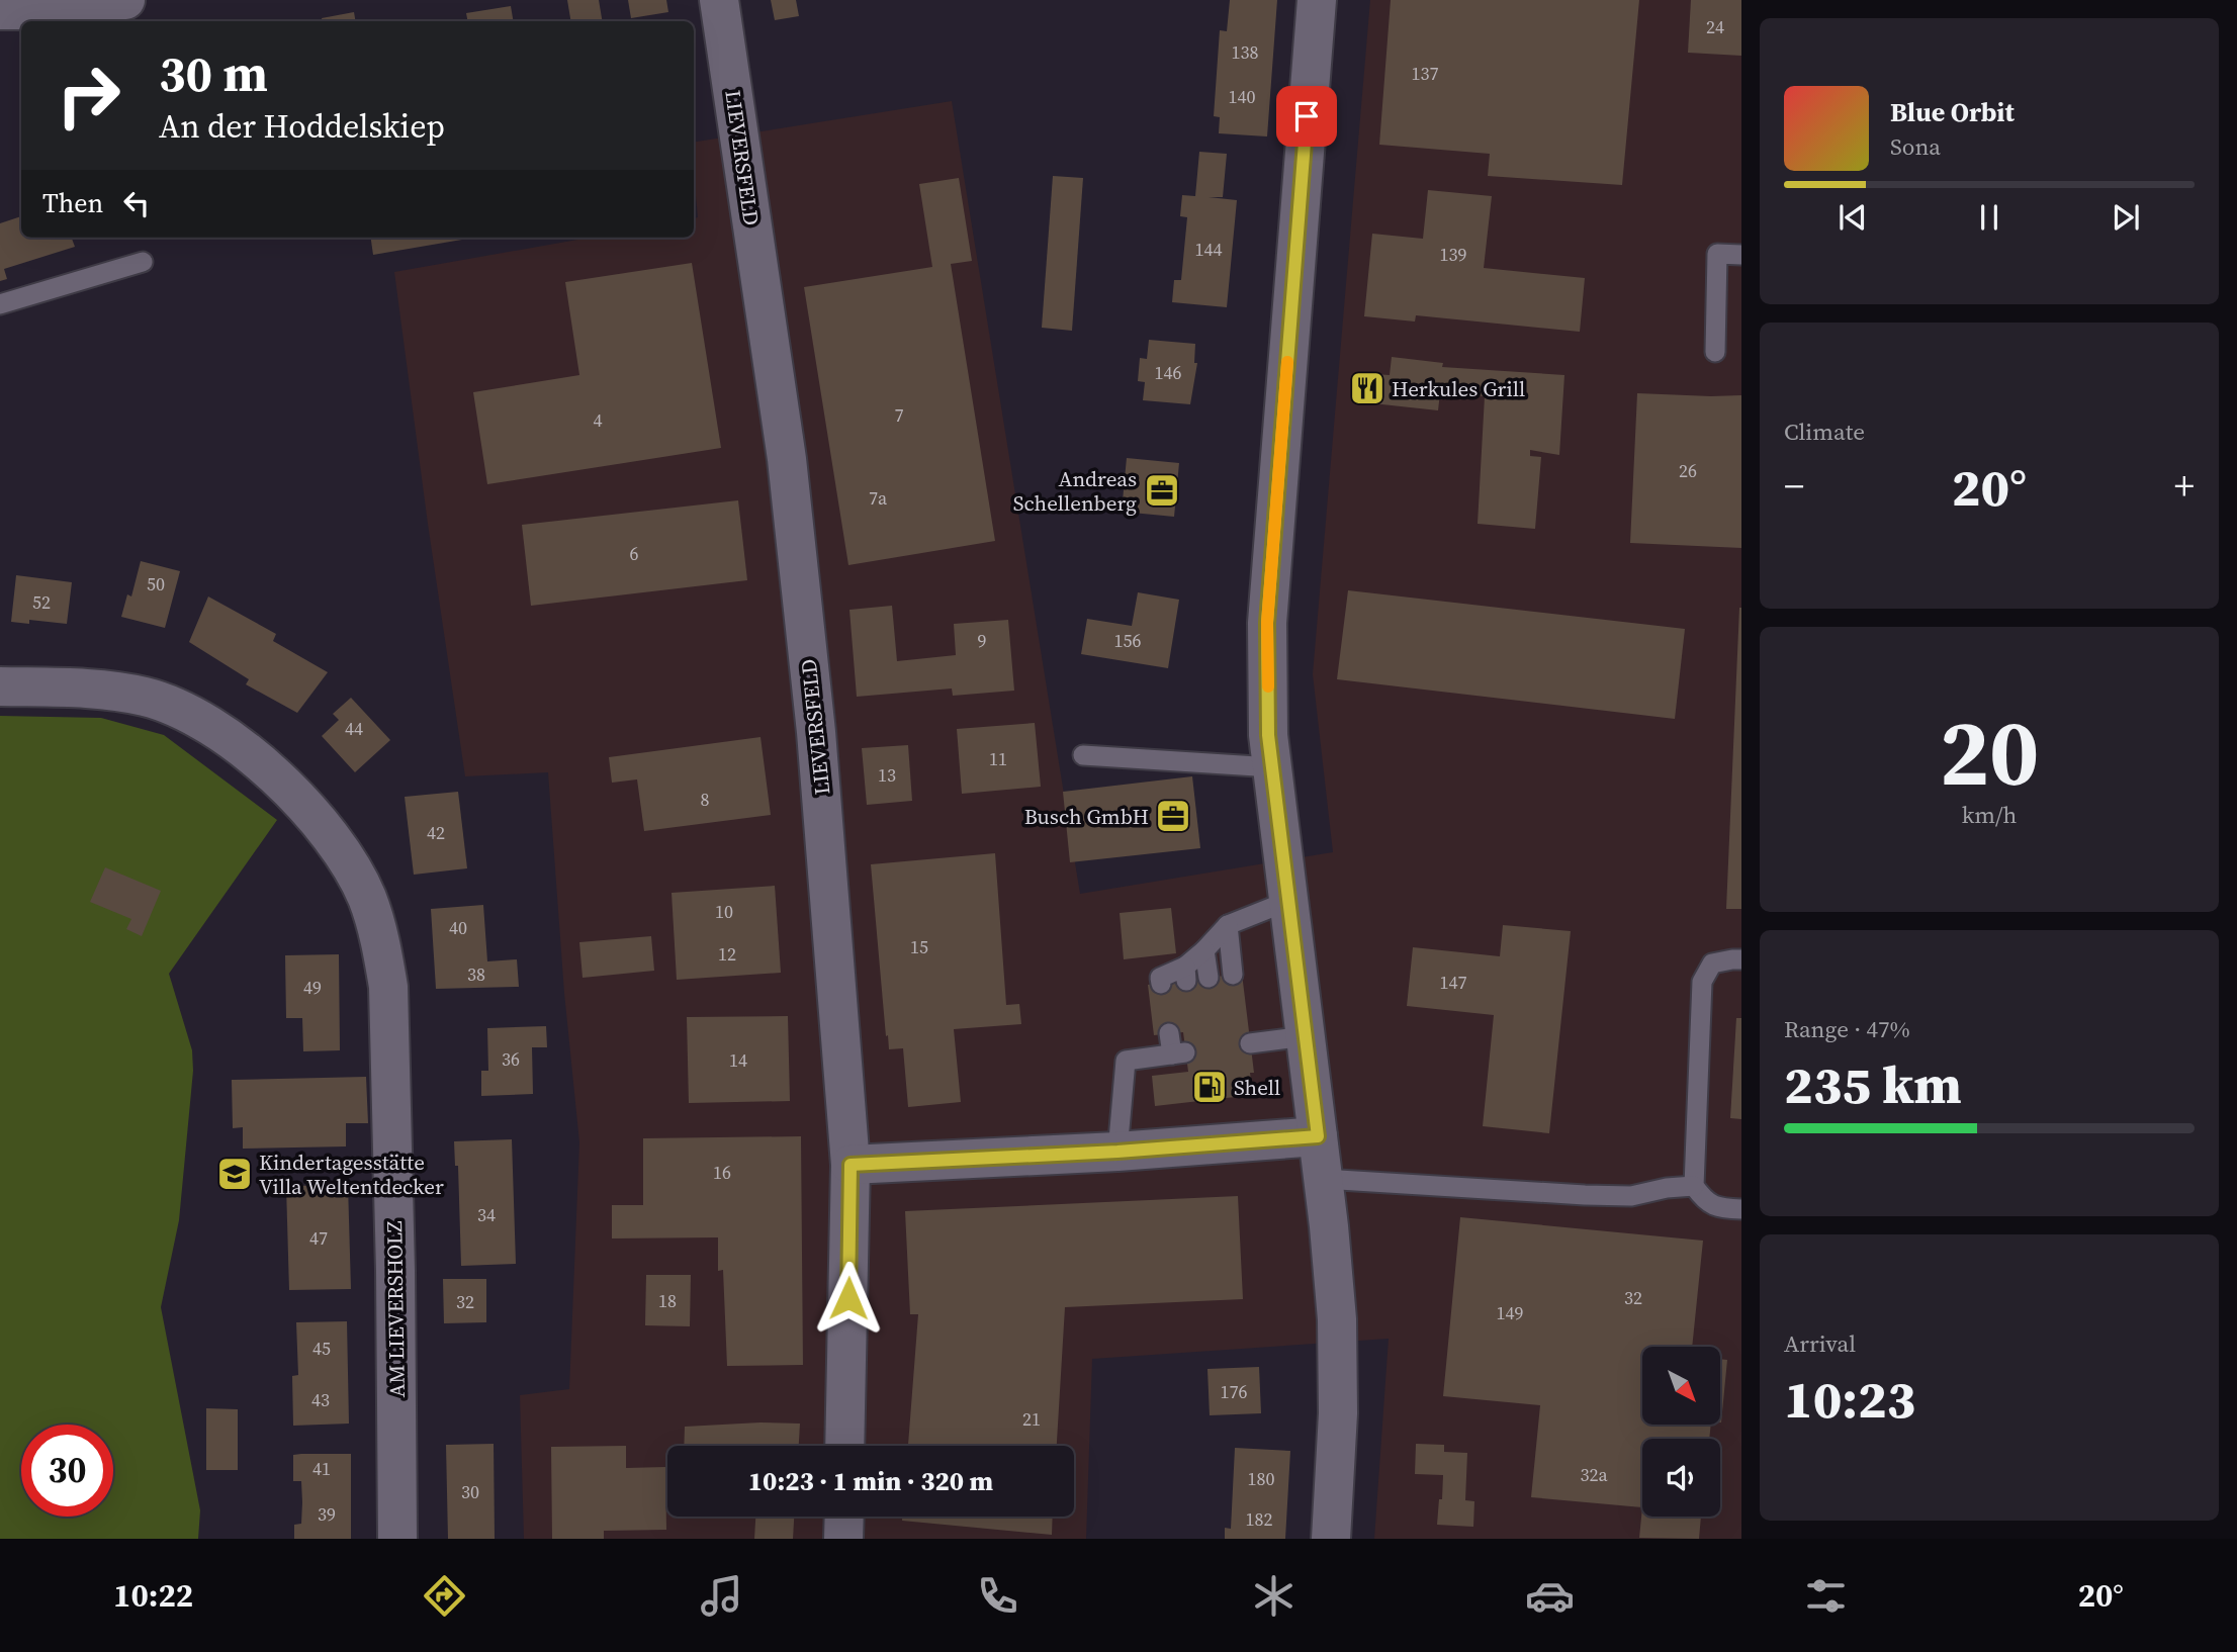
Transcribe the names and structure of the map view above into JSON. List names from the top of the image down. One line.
{"streets":{"street":["LIEVERSFELD","AM LIEVERSHOLZ"]},"places":{"restaurant":["Herkules Grill"],"office":["Andreas Schellenberg","Busch GmbH"],"fuel station":["Shell"],"school or university":["Kindertagesstätte Villa Weltentdecker"]},"house_numbers":["24","138","137","140","144","139","146","7","4","26","7a","6","50","52","9","156","44","11","13","8","42","10","40","15","12","38","147","49","36","14","16","34","47","32","18","32","149","45","176","43","21","41","32a","180","30","39","182"],"north":"bottom right","page":{"turn":["30 m","An der Hoddelskiep"],"song":["Blue Orbit","Sona"],"then":"Then","tile":["Climate",["20","km/h"],["Range · 47%","235 km"],["Arrival","10:23"]],"heat":["−","20°","+"],"limit":"30","trip":"10:23 · 1 min · 320 m","tabs":["10:22","20°"]}}
